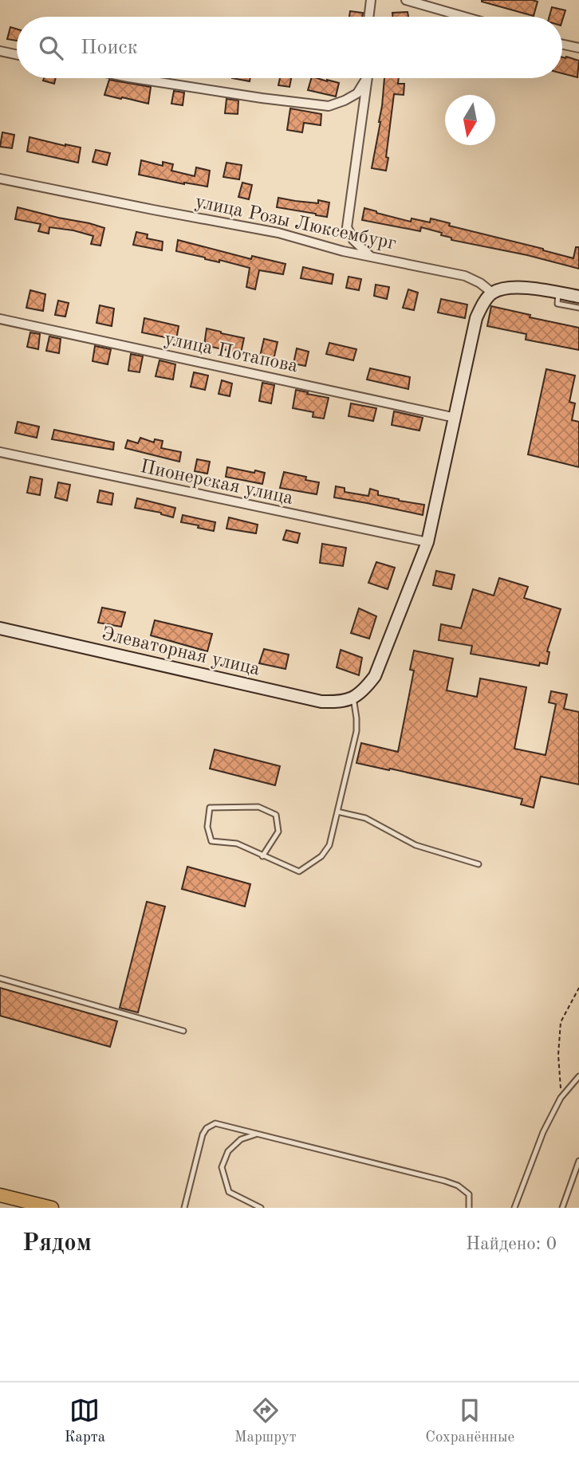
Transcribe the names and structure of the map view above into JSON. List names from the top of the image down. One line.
{"streets":{"main road":["Элеваторная улица"],"street":["улица Розы Люксембург","улица Потапова","Пионерская улица"]},"north":"bottom","page":{"search":"Поиск","heading":["Рядом","Найдено: 0"],"nav":["Карта","Маршрут","Сохранённые"]}}
